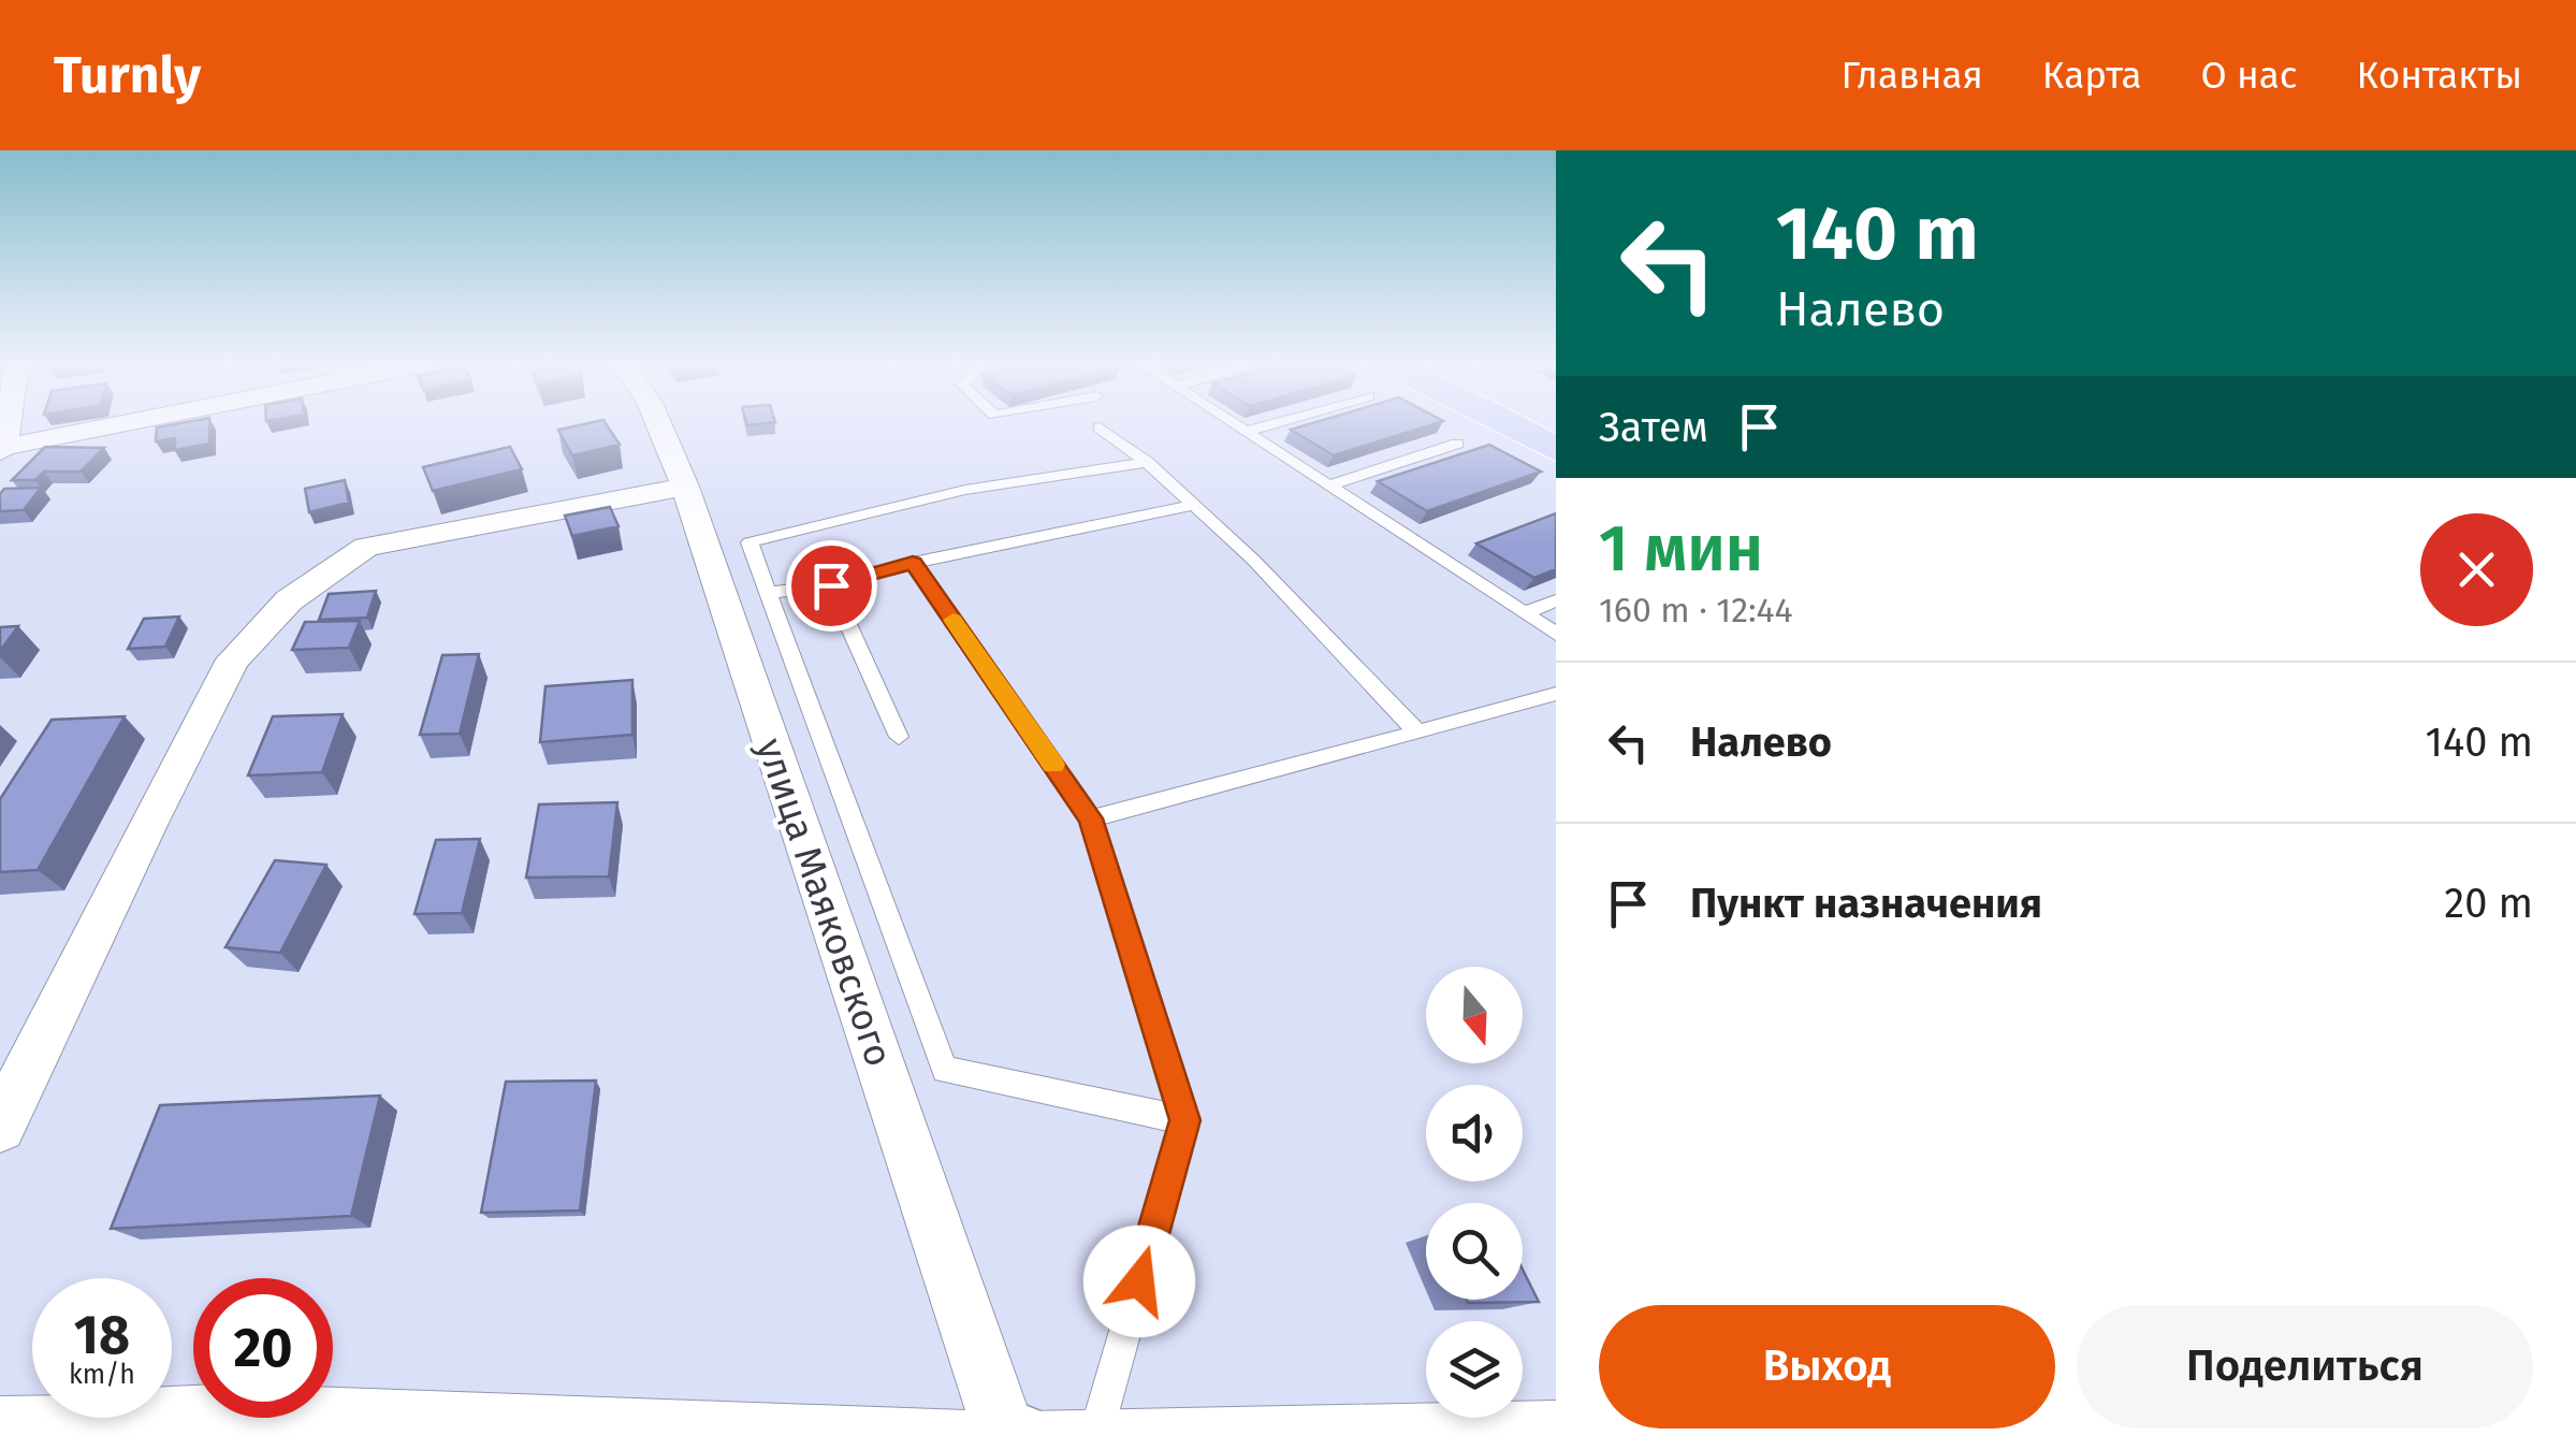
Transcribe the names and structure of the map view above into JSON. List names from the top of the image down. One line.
{"streets":{"street":["улица Маяковского"]},"north":"bottom","page":{"header":"Turnly","nav":["Главная","Карта","О нас","Контакты"],"turn":["140 m","Налево"],"then":"Затем","heading":["1 мин","160 m · 12:44"],"list":[{"name":"Налево","value":"140 m"},{"name":"Пункт назначения","value":"20 m"}],"speed":"18 km/h","limit":"20","buttons":["Выход","Поделиться"]}}
